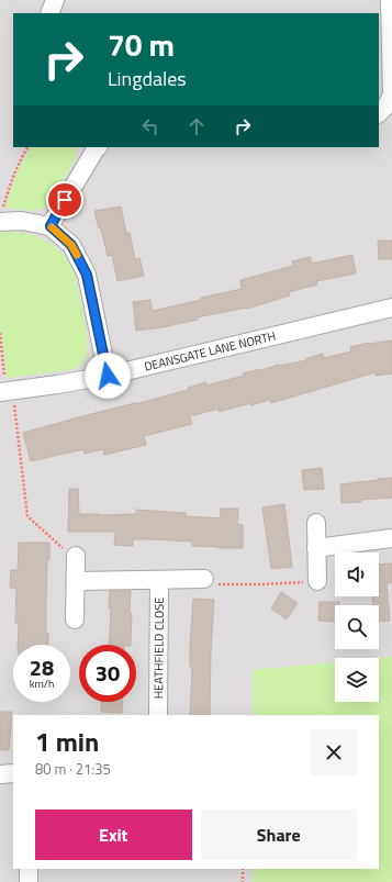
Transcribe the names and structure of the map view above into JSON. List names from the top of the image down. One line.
{"streets":{"street":["DEANSGATE LANE NORTH","HEATHFIELD CLOSE"]},"page":{"turn":["70 m","Lingdales"],"speed":"28 km/h","limit":"30","heading":["1 min","80 m · 21:35"],"buttons":["Exit","Share"]}}
